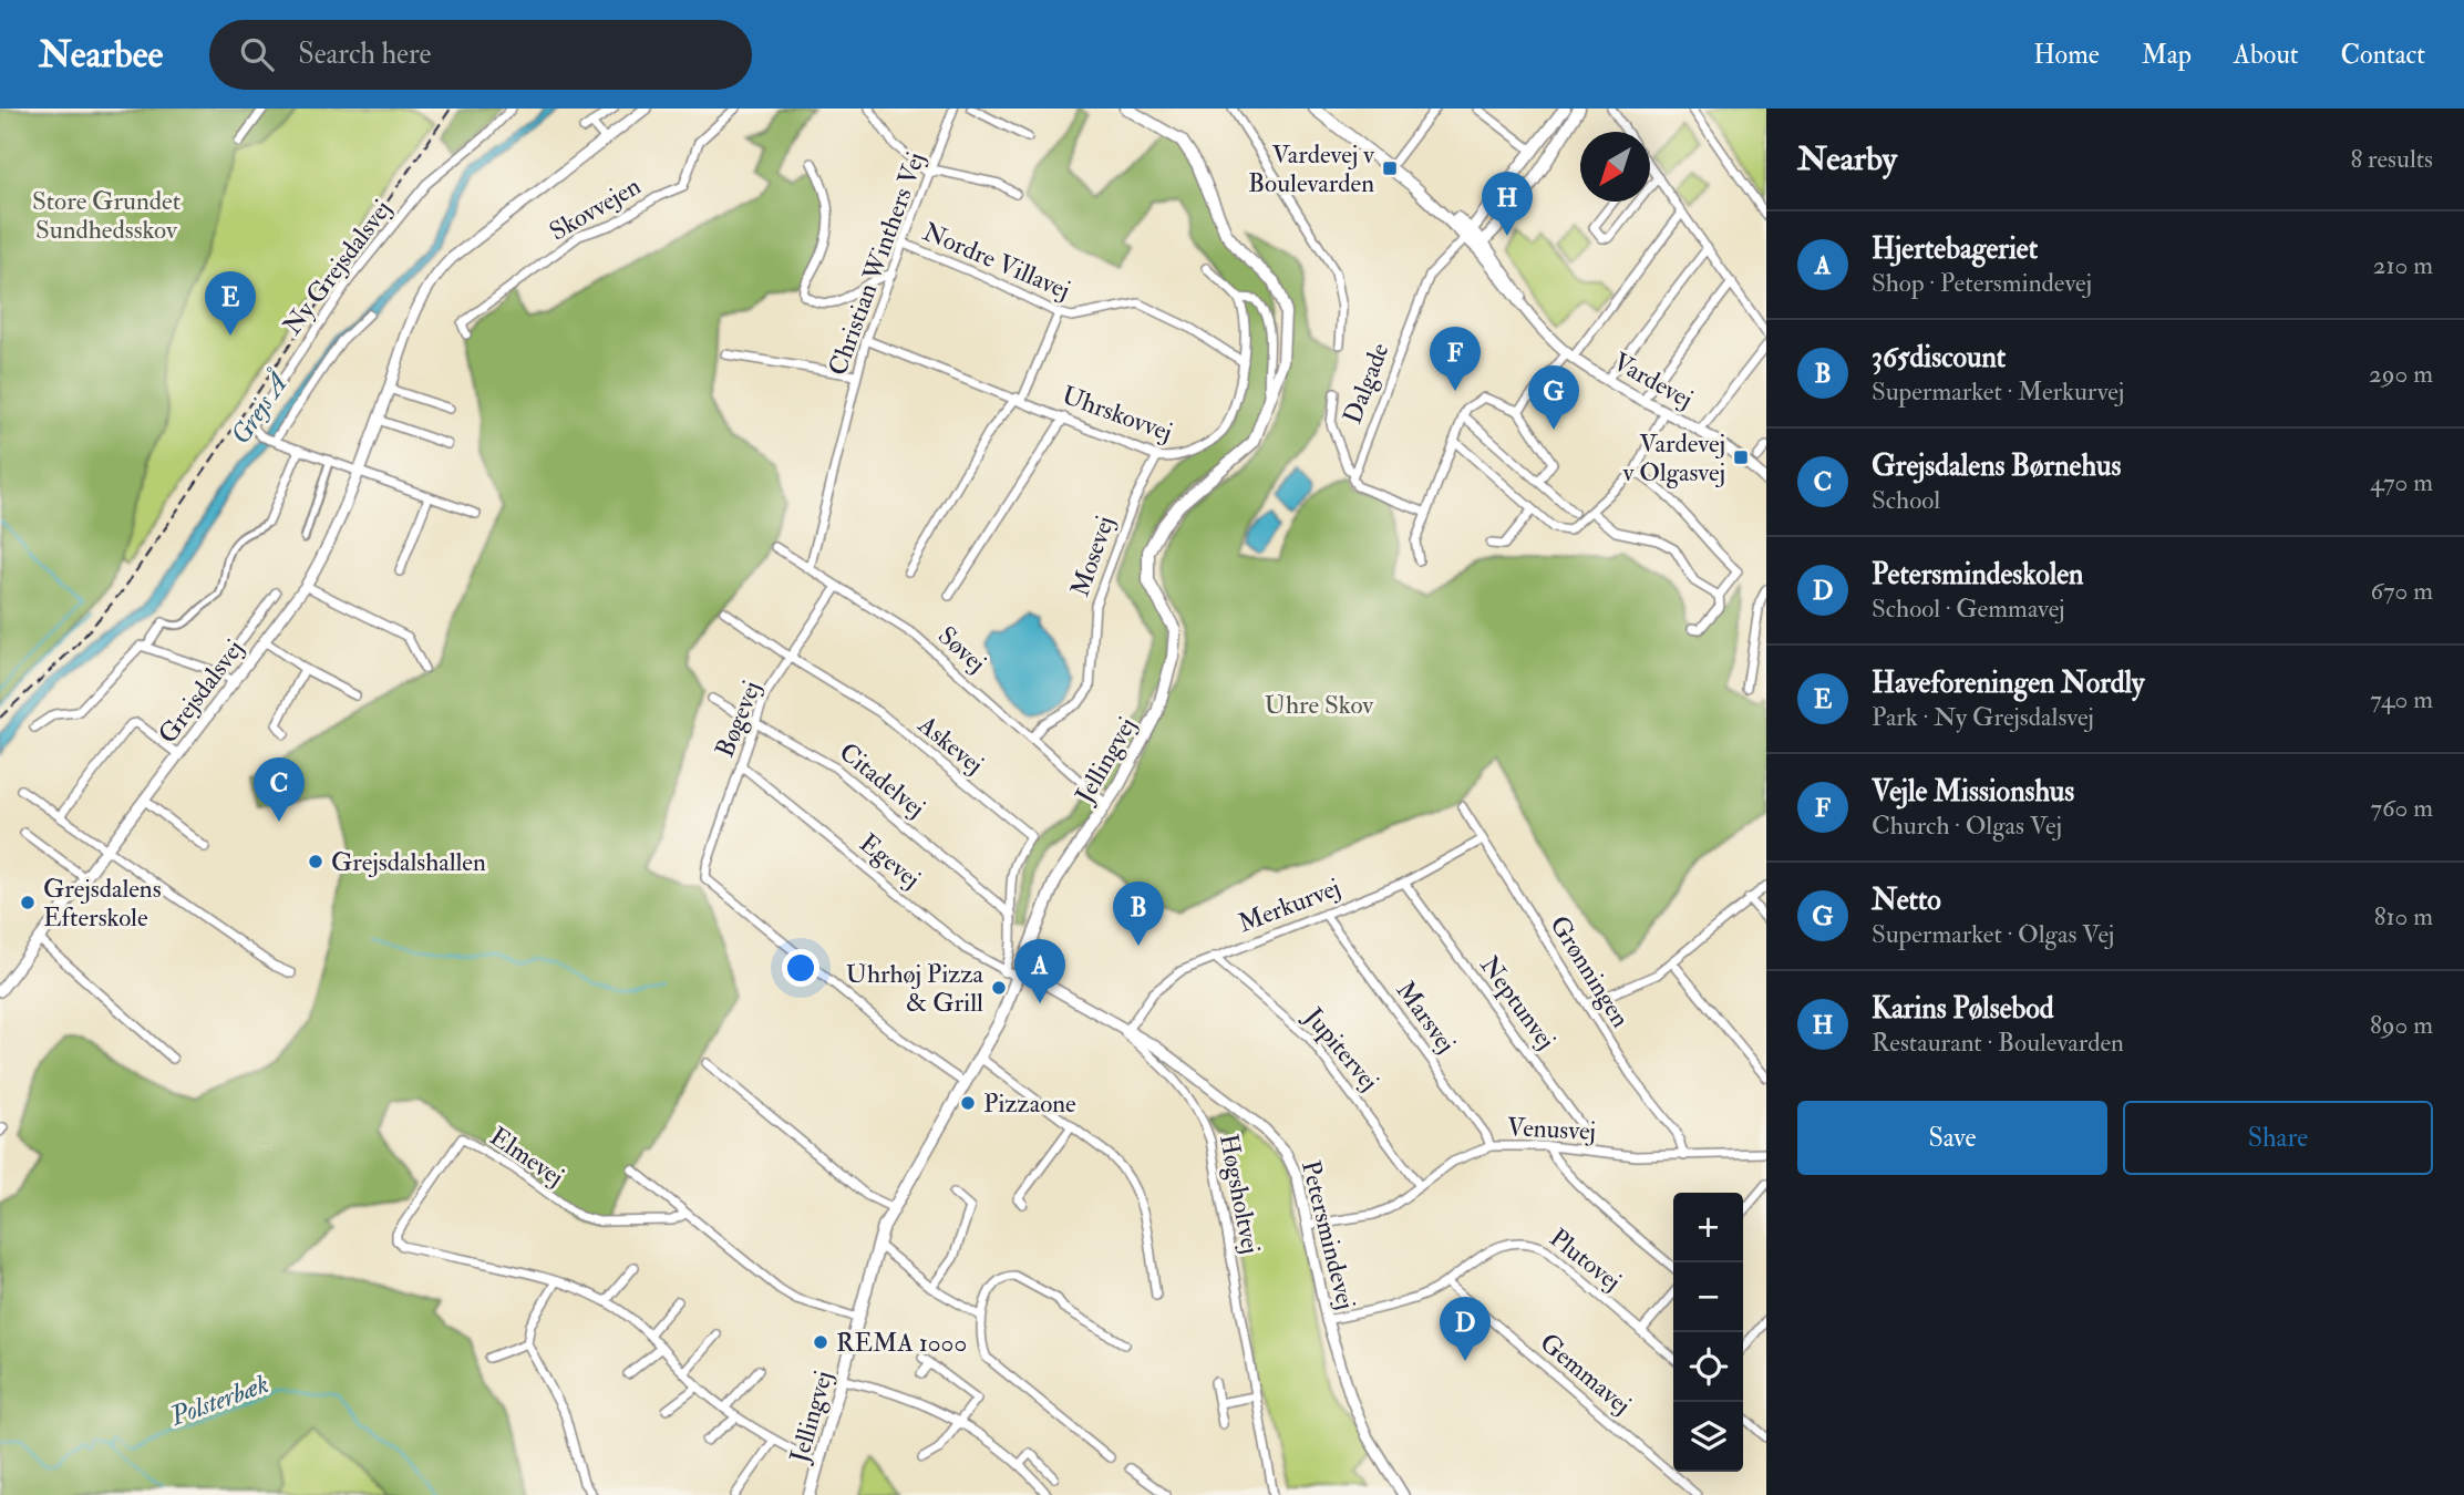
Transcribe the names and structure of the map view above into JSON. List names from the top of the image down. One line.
{"streets":{"main road":["Vardevej","Jellingvej"],"street":["Skovvejen","Nordre Villavej","Christian Winthers Vej","Ny Grejsdalsvej","Dalgade","Uhrskovvej","Mosevej","Søvej","Grejsdalsvej","Bøgevej","Askevej","Citadelvej","Egevej","Merkurvej","Grønningen","Neptunvej","Marsvej","Jupitervej","Venusvej","Elmevej","Høgsholtvej","Petersmindevej","Plutovej","Gemmavej"]},"crossings":[["Nordre Villavej","Christian Winthers Vej"],["Nordre Villavej","Uhrskovvej"],["Christian Winthers Vej","Uhrskovvej"],["Christian Winthers Vej","Søvej"],["Ny Grejsdalsvej","Grejsdalsvej"],["Vardevej","Dalgade"],["Uhrskovvej","Mosevej"],["Mosevej","Søvej"],["Søvej","Bøgevej"],["Søvej","Jellingvej"],["Bøgevej","Askevej"],["Bøgevej","Jellingvej"],["Bøgevej","Citadelvej"],["Bøgevej","Egevej"],["Askevej","Citadelvej"],["Askevej","Egevej"],["Jellingvej","Egevej"],["Jellingvej","Petersmindevej"],["Egevej","Petersmindevej"],["Merkurvej","Grønningen"],["Merkurvej","Neptunvej"],["Merkurvej","Marsvej"],["Merkurvej","Jupitervej"],["Merkurvej","Høgsholtvej"],["Merkurvej","Petersmindevej"],["Grønningen","Venusvej"],["Neptunvej","Venusvej"],["Marsvej","Venusvej"],["Jupitervej","Venusvej"],["Venusvej","Petersmindevej"],["Høgsholtvej","Petersmindevej"],["Petersmindevej","Plutovej"],["Plutovej","Gemmavej"]],"water":["Grejs Å","Polsterbæk"],"parks":["Store Grundet Sundhedsskov","Uhre Skov"],"places":{"transit":["Vardevej v Boulevarden","Vardevej v Olgasvej"],"other":["Grejsdalshallen","Grejsdalens Efterskole","Uhrhøj Pizza & Grill","Pizzaone","REMA 1000"]},"north":"bottom left","page":{"header":"Nearbee","search":"Search here","nav":["Home","Map","About","Contact"],"heading":["Nearby","8 results"],"pins":["H","E","F","G","C","B","A","D"],"list":[{"mark":"A","name":"Hjertebageriet","note":"Shop · Petersmindevej","value":"210 m"},{"mark":"B","name":"365discount","note":"Supermarket · Merkurvej","value":"290 m"},{"mark":"C","name":"Grejsdalens Børnehus","note":"School","value":"470 m"},{"mark":"D","name":"Petersmindeskolen","note":"School · Gemmavej","value":"670 m"},{"mark":"E","name":"Haveforeningen Nordly","note":"Park · Ny Grejsdalsvej","value":"740 m"},{"mark":"F","name":"Vejle Missionshus","note":"Church · Olgas Vej","value":"760 m"},{"mark":"G","name":"Netto","note":"Supermarket · Olgas Vej","value":"810 m"},{"mark":"H","name":"Karins Pølsebod","note":"Restaurant · Boulevarden","value":"890 m"}],"buttons":["Save","Share"],"map_buttons":["+","−"]}}
